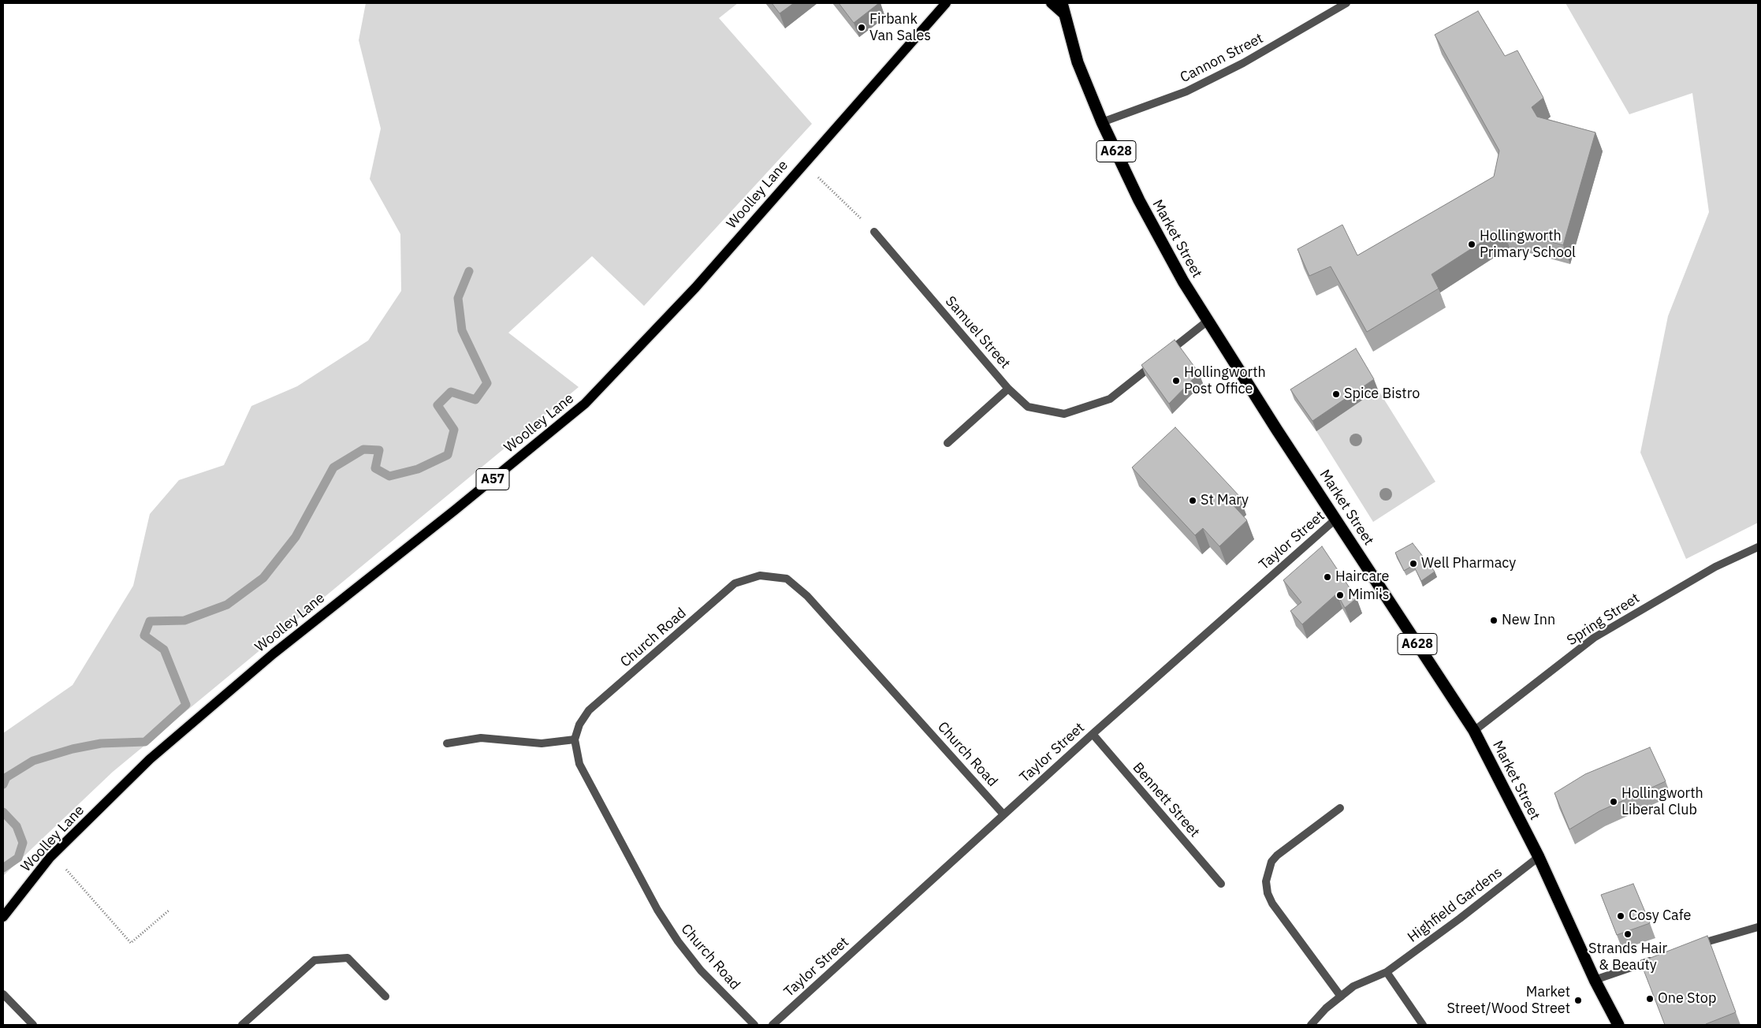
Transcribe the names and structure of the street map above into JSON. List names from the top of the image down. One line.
{"streets":{"highway":["A628","Market Street"],"main road":["Woolley Lane","A57"],"street":["Cannon Street","Samuel Street","Taylor Street","Spring Street","Church Road","Bennett Street","Highfield Gardens"]},"crossings":[["Cannon Street","Market Street"],["Market Street","Taylor Street"],["Market Street","Spring Street"],["Market Street","Highfield Gardens"],["Taylor Street","Church Road"],["Taylor Street","Bennett Street"]],"places":["Firbank Van Sales","Hollingworth Primary School","Hollingworth Post Office","Spice Bistro","St Mary","Well Pharmacy","Haircare","Mimi's","New Inn","Hollingworth Liberal Club","Cosy Cafe","Strands Hair & Beauty","One Stop","Market Street/Wood Street"]}
